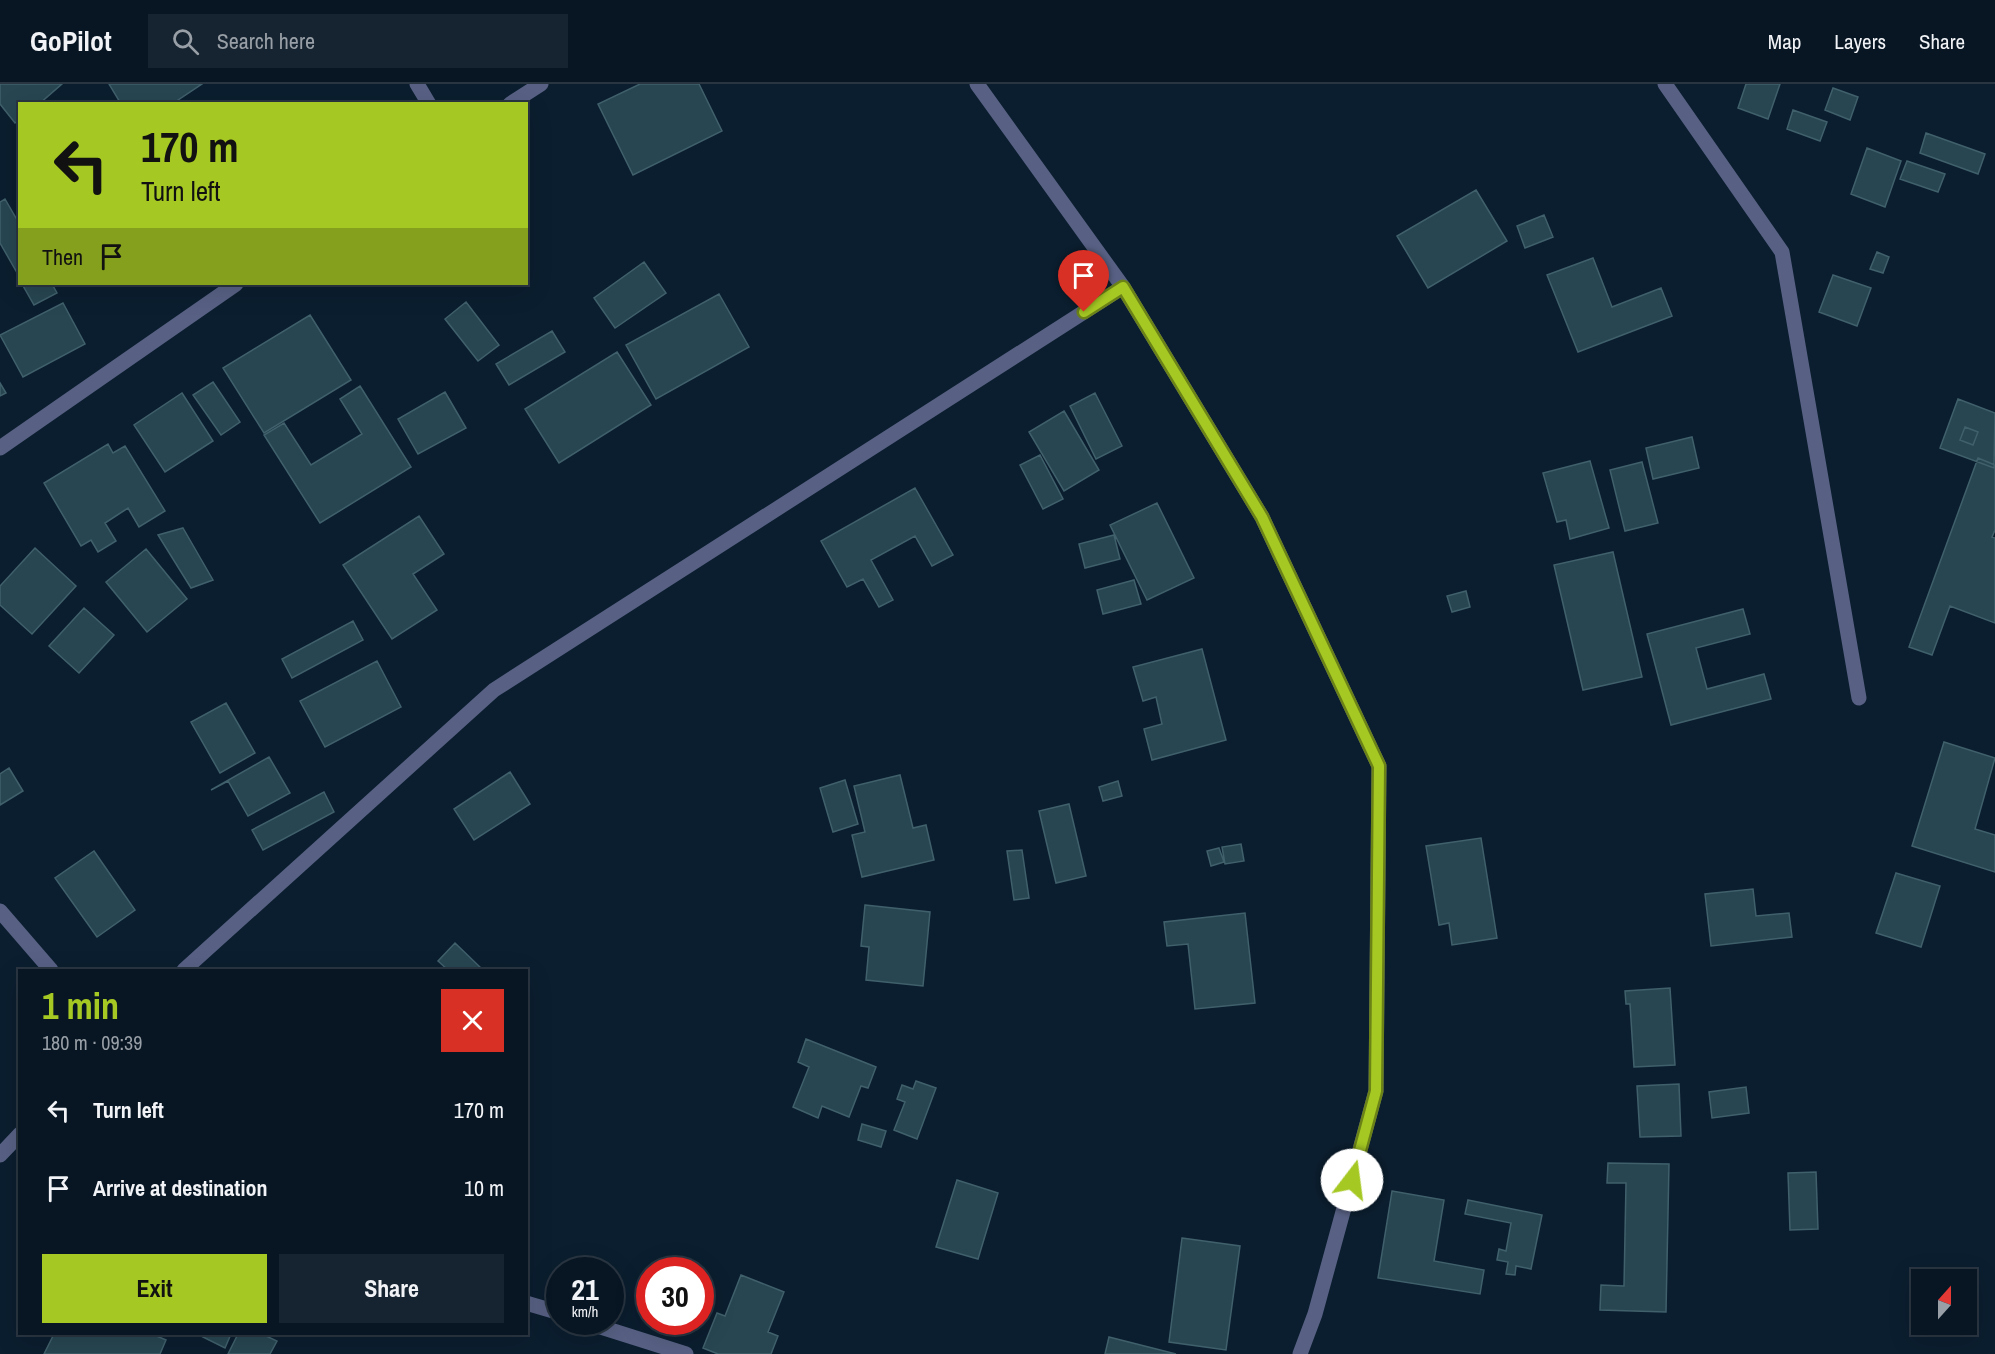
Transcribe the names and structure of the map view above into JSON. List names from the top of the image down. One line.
{"north":"top","page":{"header":"GoPilot","search":"Search here","nav":["Map","Layers","Share"],"turn":["170 m","Turn left"],"then":"Then","heading":["1 min","180 m · 09:39"],"list":[{"name":"Turn left","value":"170 m"},{"name":"Arrive at destination","value":"10 m"}],"buttons":["Exit","Share"],"speed":"21 km/h","limit":"30"}}
